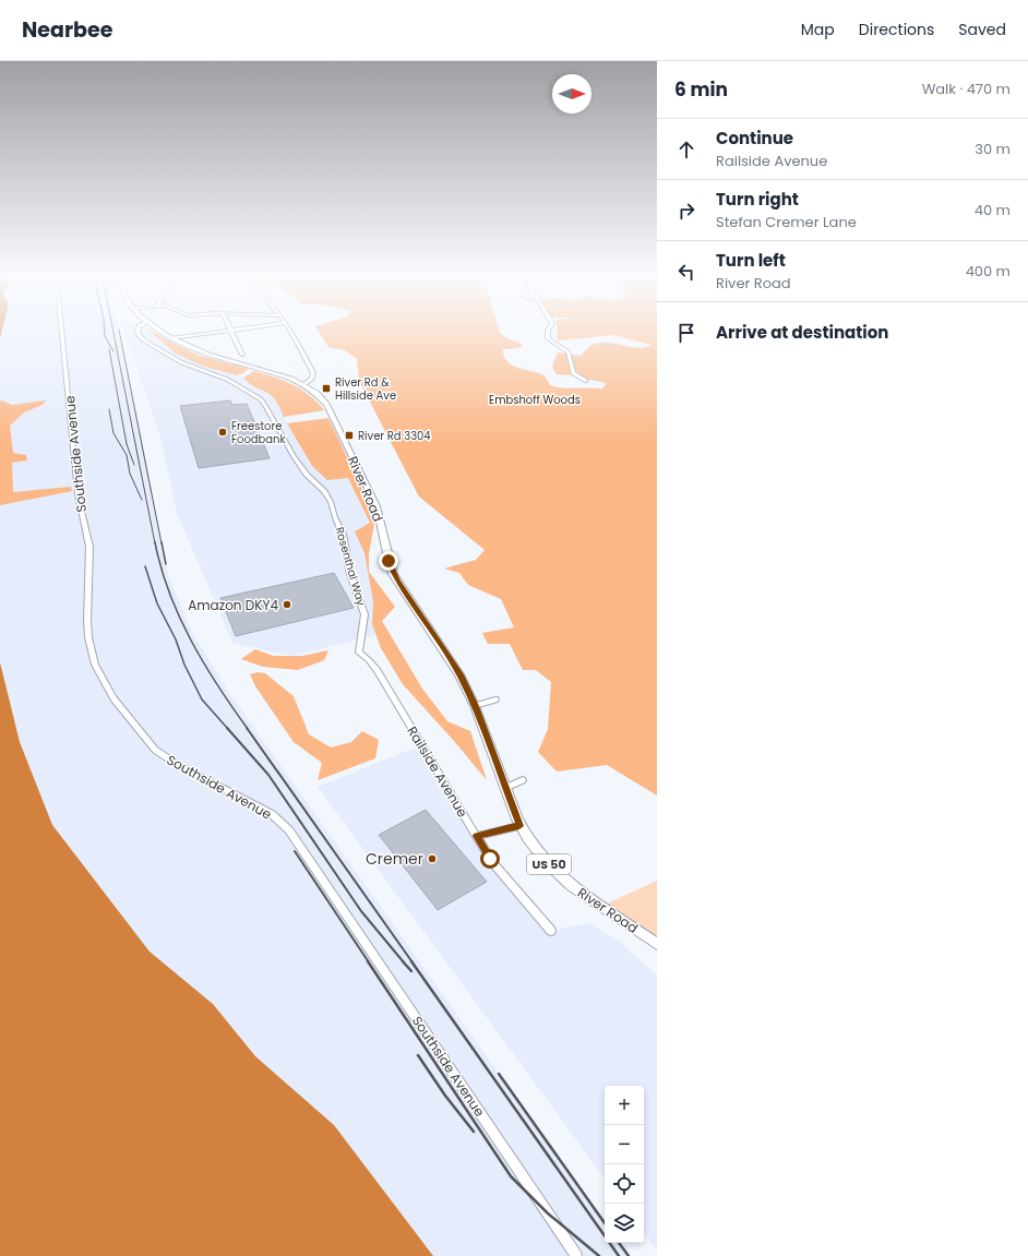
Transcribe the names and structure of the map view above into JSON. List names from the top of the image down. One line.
{"streets":{"main road":["River Road","US 50"],"street":["Southside Avenue","Rosenthal Way","Railside Avenue"]},"crossings":[["Rosenthal Way","Railside Avenue"]],"parks":["Embshoff Woods"],"places":{"transit":["River Rd & Hillside Ave","River Rd 3304"],"other":["Freestore Foodbank","Amazon DKY4","Cremer"]},"north":"right","page":{"header":"Nearbee","nav":["Map","Directions","Saved"],"heading":["6 min","Walk · 470 m"],"list":[["Continue","Railside Avenue","30 m"],["Turn right","Stefan Cremer Lane","40 m"],["Turn left","River Road","400 m"],"Arrive at destination"],"map_buttons":["+","−"]}}
